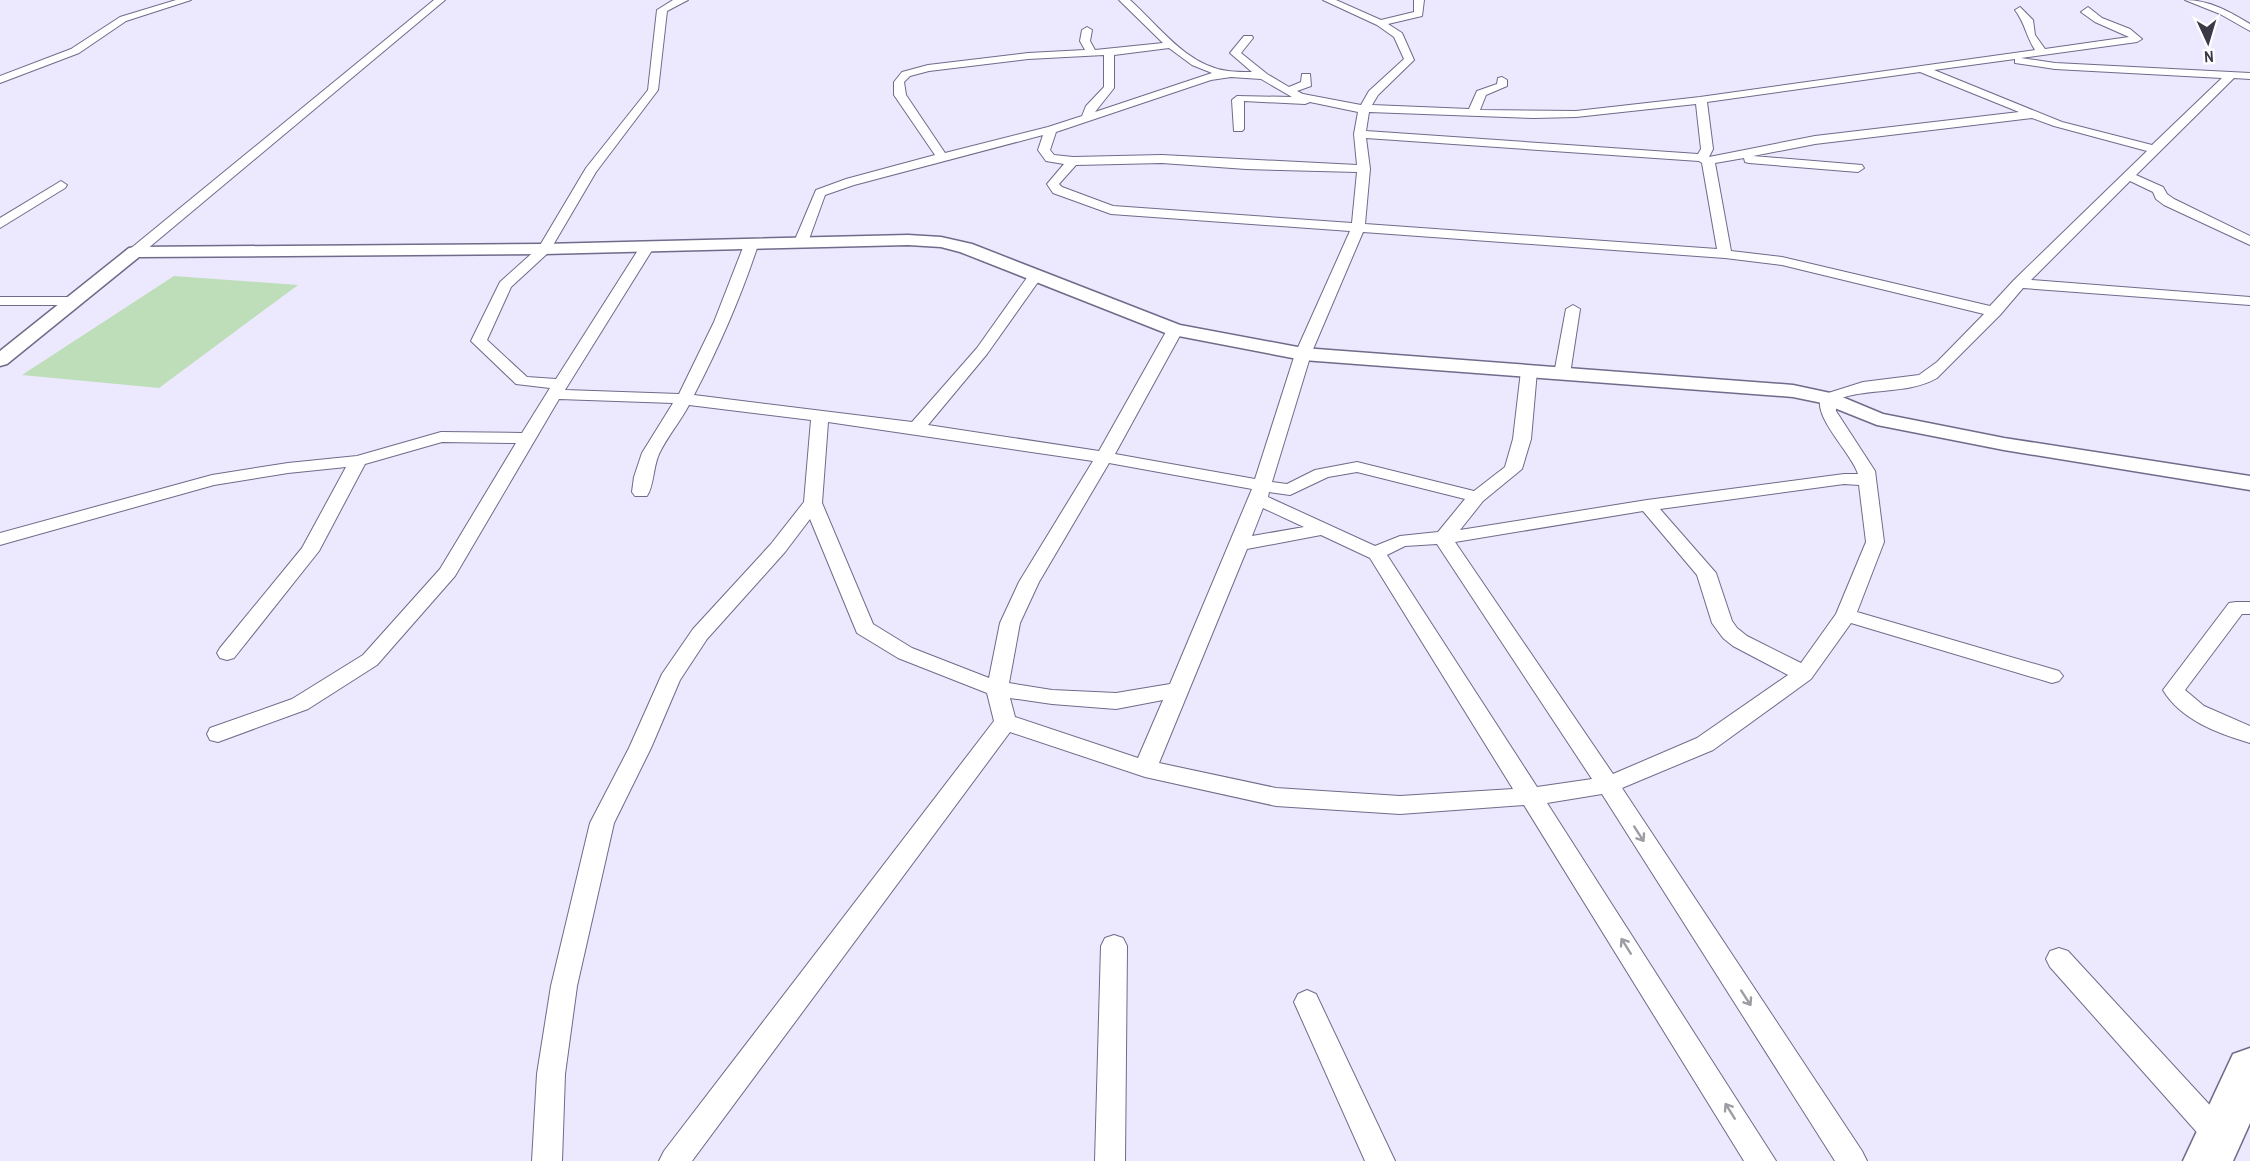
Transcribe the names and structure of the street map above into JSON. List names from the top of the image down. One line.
{"north":"bottom"}
